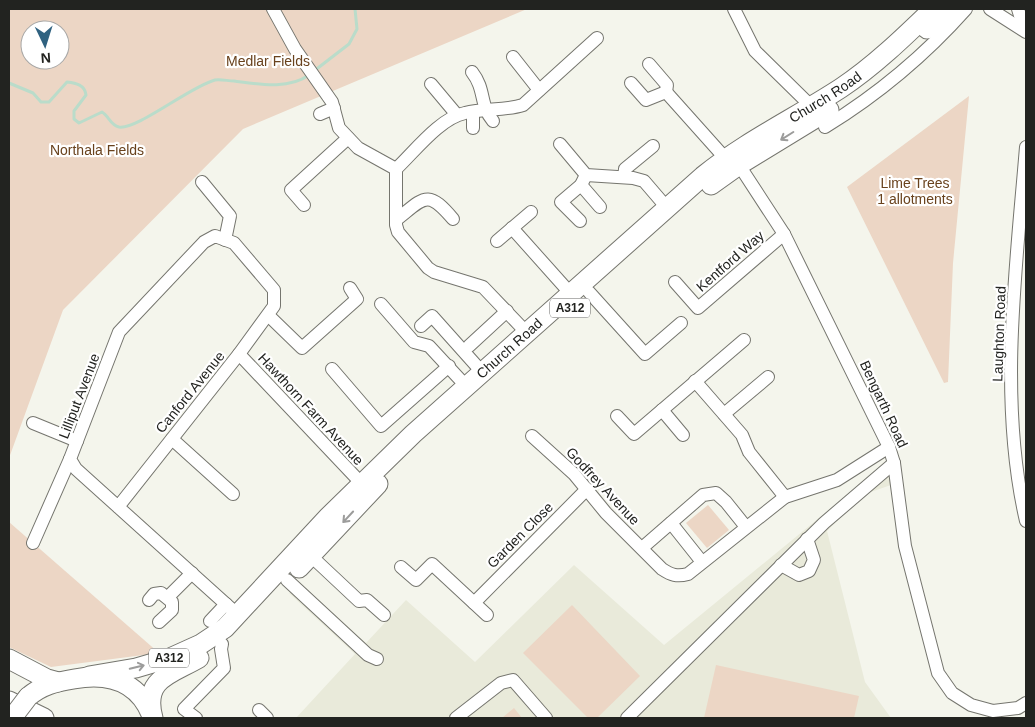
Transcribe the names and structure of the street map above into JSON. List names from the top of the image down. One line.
{"streets":{"highway":["Church Road","A312"],"street":["Kentford Way","Laughton Road","Canford Avenue","Lilliput Avenue","Bengarth Road","Hawthorn Farm Avenue","Godfrey Avenue","Garden Close"]},"crossings":[["Church Road","A312"],["Church Road","Lilliput Avenue"],["Church Road","Bengarth Road"],["Church Road","Hawthorn Farm Avenue"],["Kentford Way","Bengarth Road"],["Canford Avenue","Lilliput Avenue"],["Canford Avenue","Hawthorn Farm Avenue"],["Bengarth Road","Godfrey Avenue"],["Godfrey Avenue","Garden Close"]],"parks":["Medlar Fields","Northala Fields","Lime Trees 1 allotments"],"north":"bottom"}
